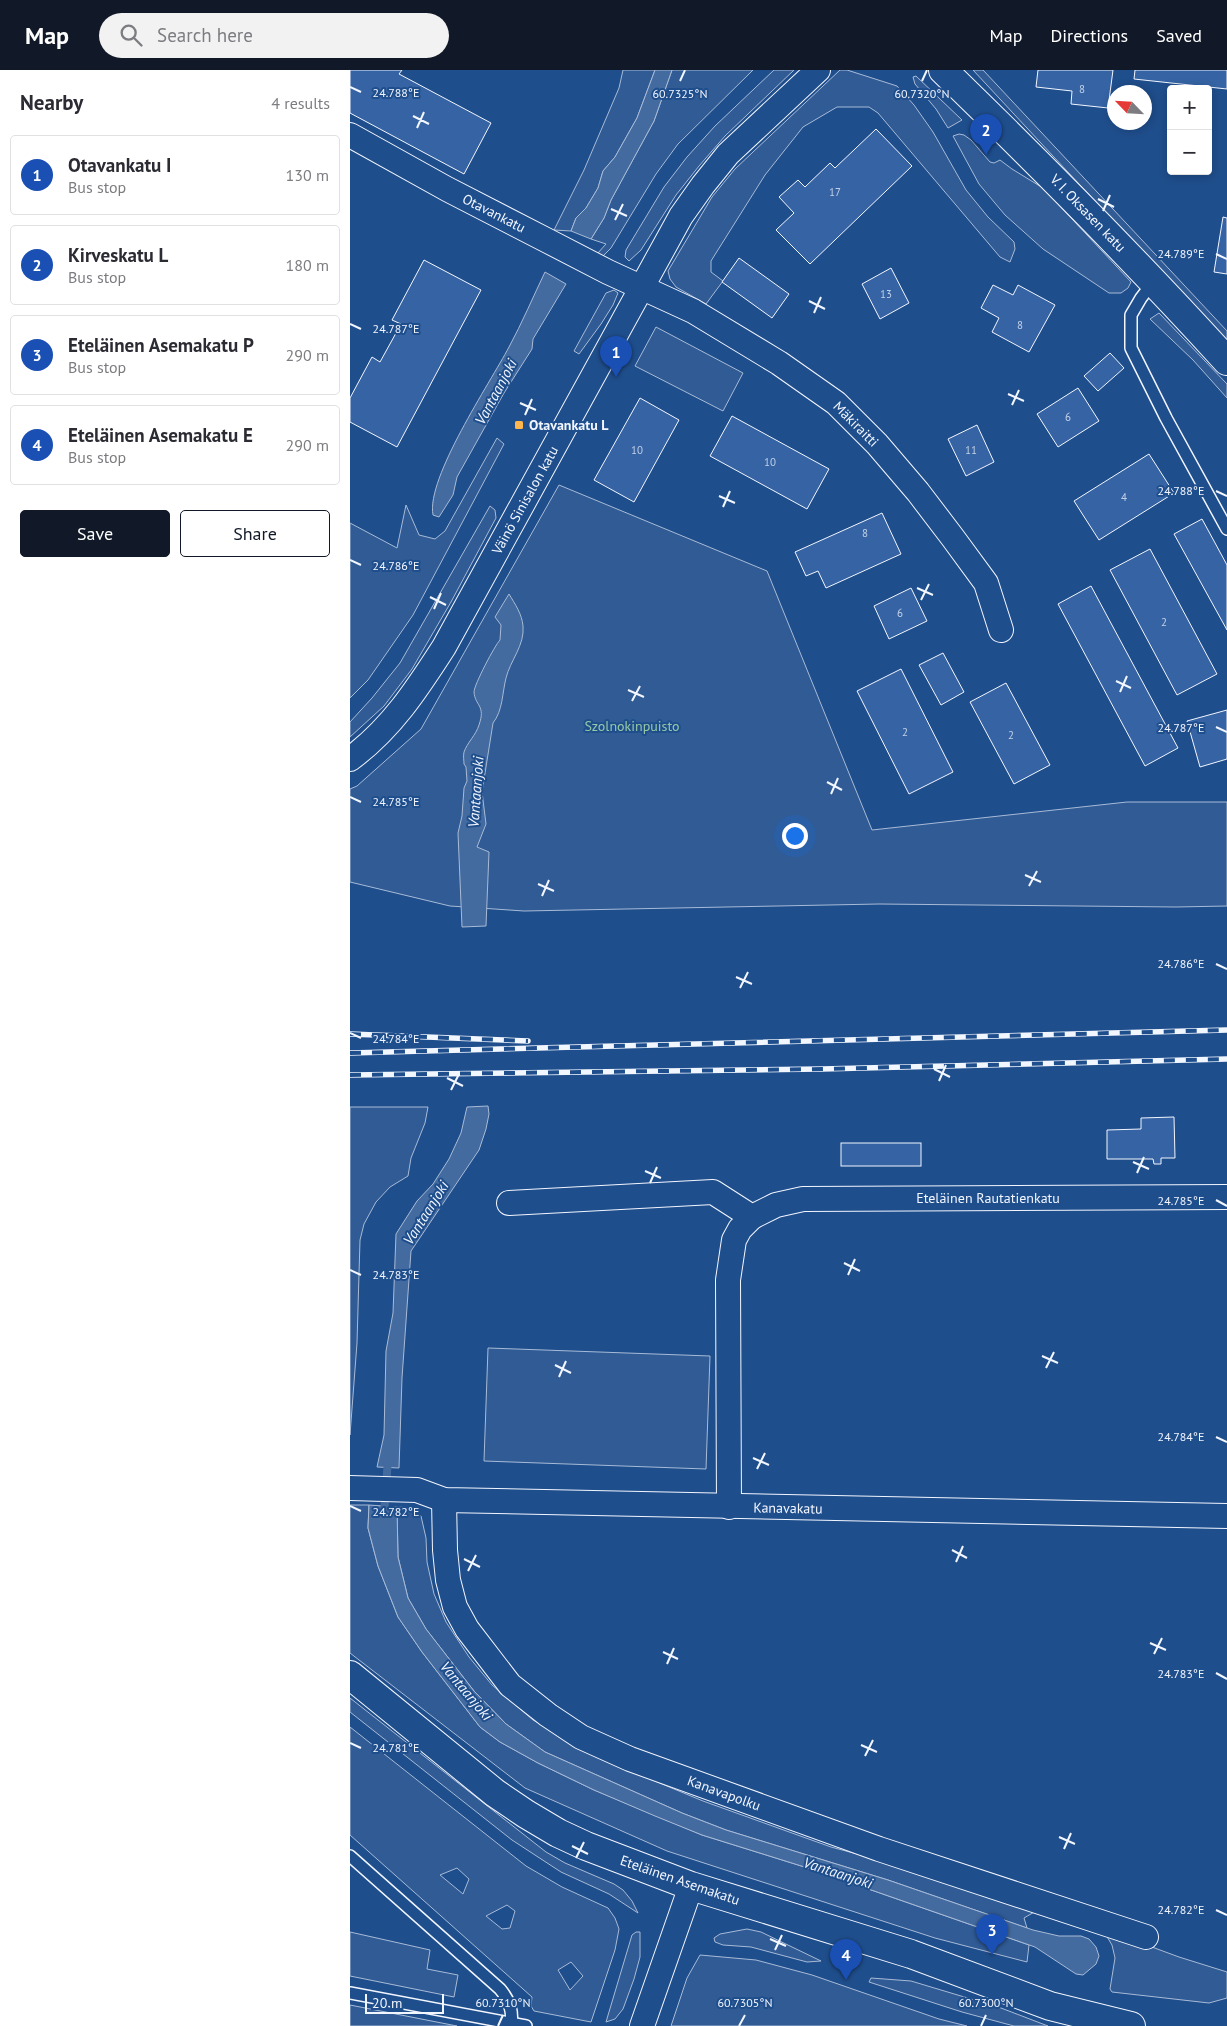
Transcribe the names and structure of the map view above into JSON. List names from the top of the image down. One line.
{"streets":{"street":["Otavankatu","V. I. Oksasen katu","Mäkiraitti","Väinö Sinisalon katu","Eteläinen Rautatienkatu","Kanavakatu","Kanavapolku","Eteläinen Asemakatu"]},"crossings":[["Otavankatu","Mäkiraitti"],["Otavankatu","Väinö Sinisalon katu"],["Mäkiraitti","Väinö Sinisalon katu"],["Eteläinen Rautatienkatu","Kanavakatu"],["Kanavakatu","Kanavapolku"]],"water":["Vantaanjoki"],"parks":["Szolnokinpuisto"],"places":{"transit":["Otavankatu L"]},"house_numbers":["8","17","13","8","6","10","11","10","4","8","6","2","2","2"],"scale_bar":"20 m","north":"top left","page":{"header":"Map","search":"Search here","nav":["Map","Directions","Saved"],"heading":["Nearby","4 results"],"map_buttons":["+","−"],"pins":["2","1","3","4"],"list":[{"mark":"1","name":"Otavankatu I","note":"Bus stop","value":"130 m"},{"mark":"2","name":"Kirveskatu L","note":"Bus stop","value":"180 m"},{"mark":"3","name":"Eteläinen Asemakatu P","note":"Bus stop","value":"290 m"},{"mark":"4","name":"Eteläinen Asemakatu E","note":"Bus stop","value":"290 m"}],"buttons":["Save","Share"],"scale":"20 m"},"coordinates":["24.788°E","60.7325°N","60.7320°N","24.789°E","24.787°E","24.786°E","24.785°E","24.784°E","24.783°E","24.782°E","24.781°E","60.7310°N","60.7305°N","60.7300°N"]}
